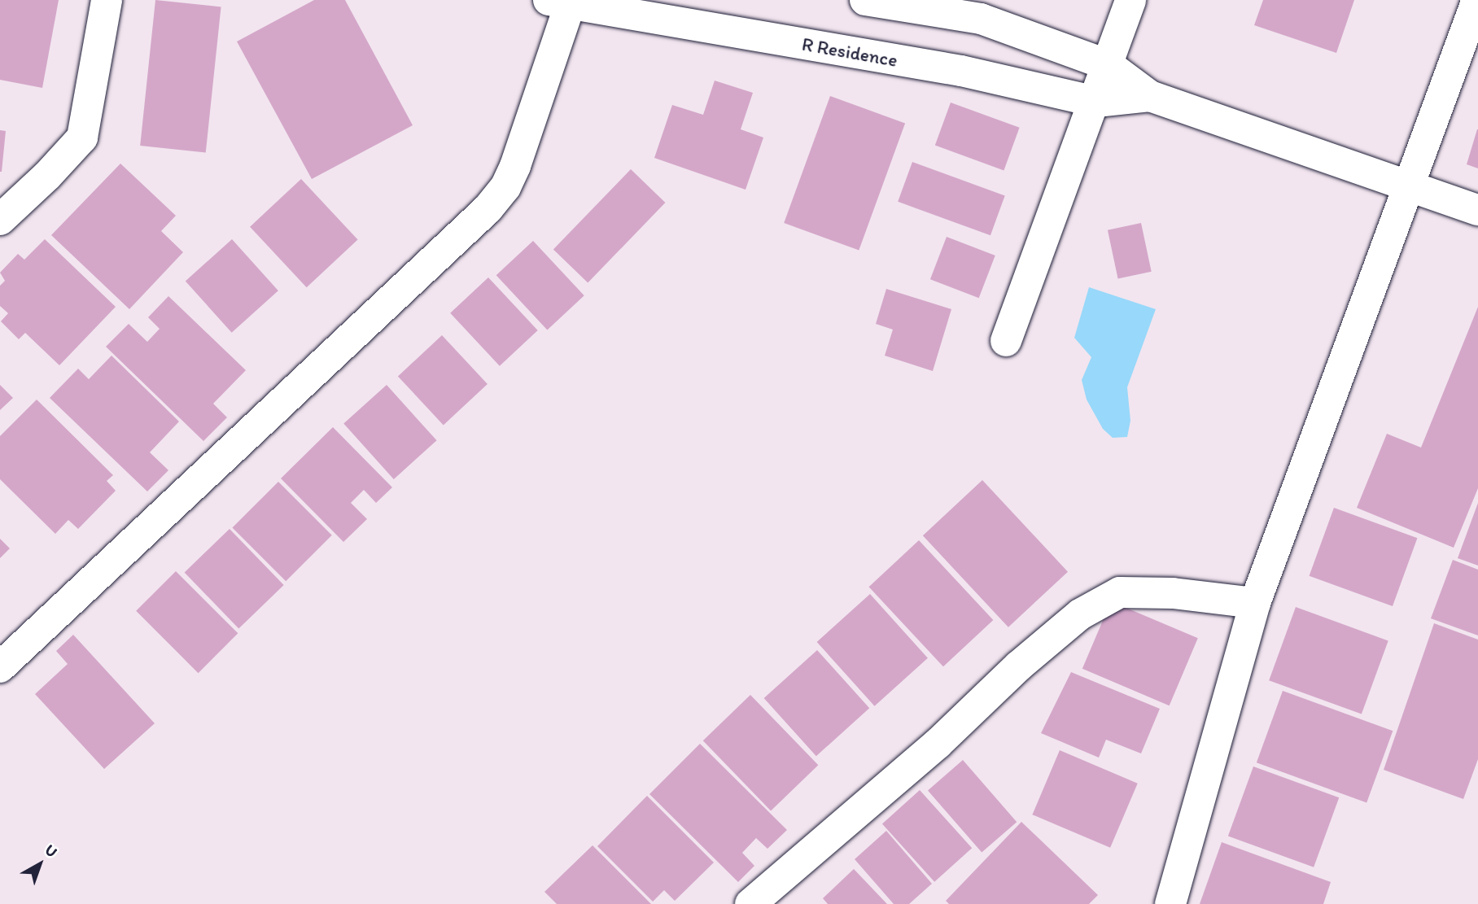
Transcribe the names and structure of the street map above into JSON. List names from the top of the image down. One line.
{"streets":{"street":["R Residence"]},"north":"top right"}
